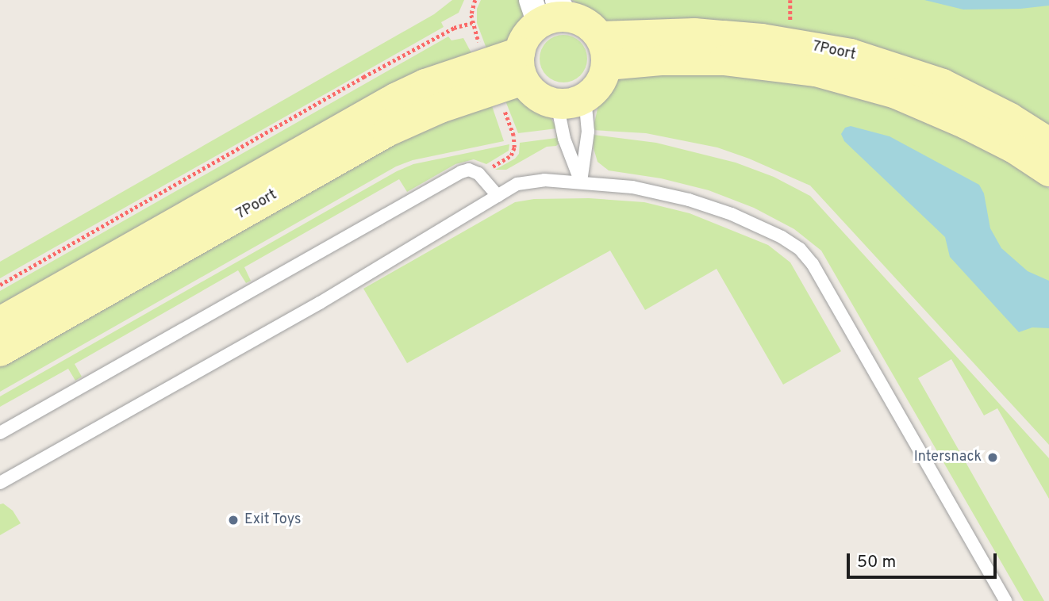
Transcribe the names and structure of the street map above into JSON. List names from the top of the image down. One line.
{"streets":{"street":["7Poort"]},"places":["Intersnack","Exit Toys"],"scale_bar":"50 m"}
